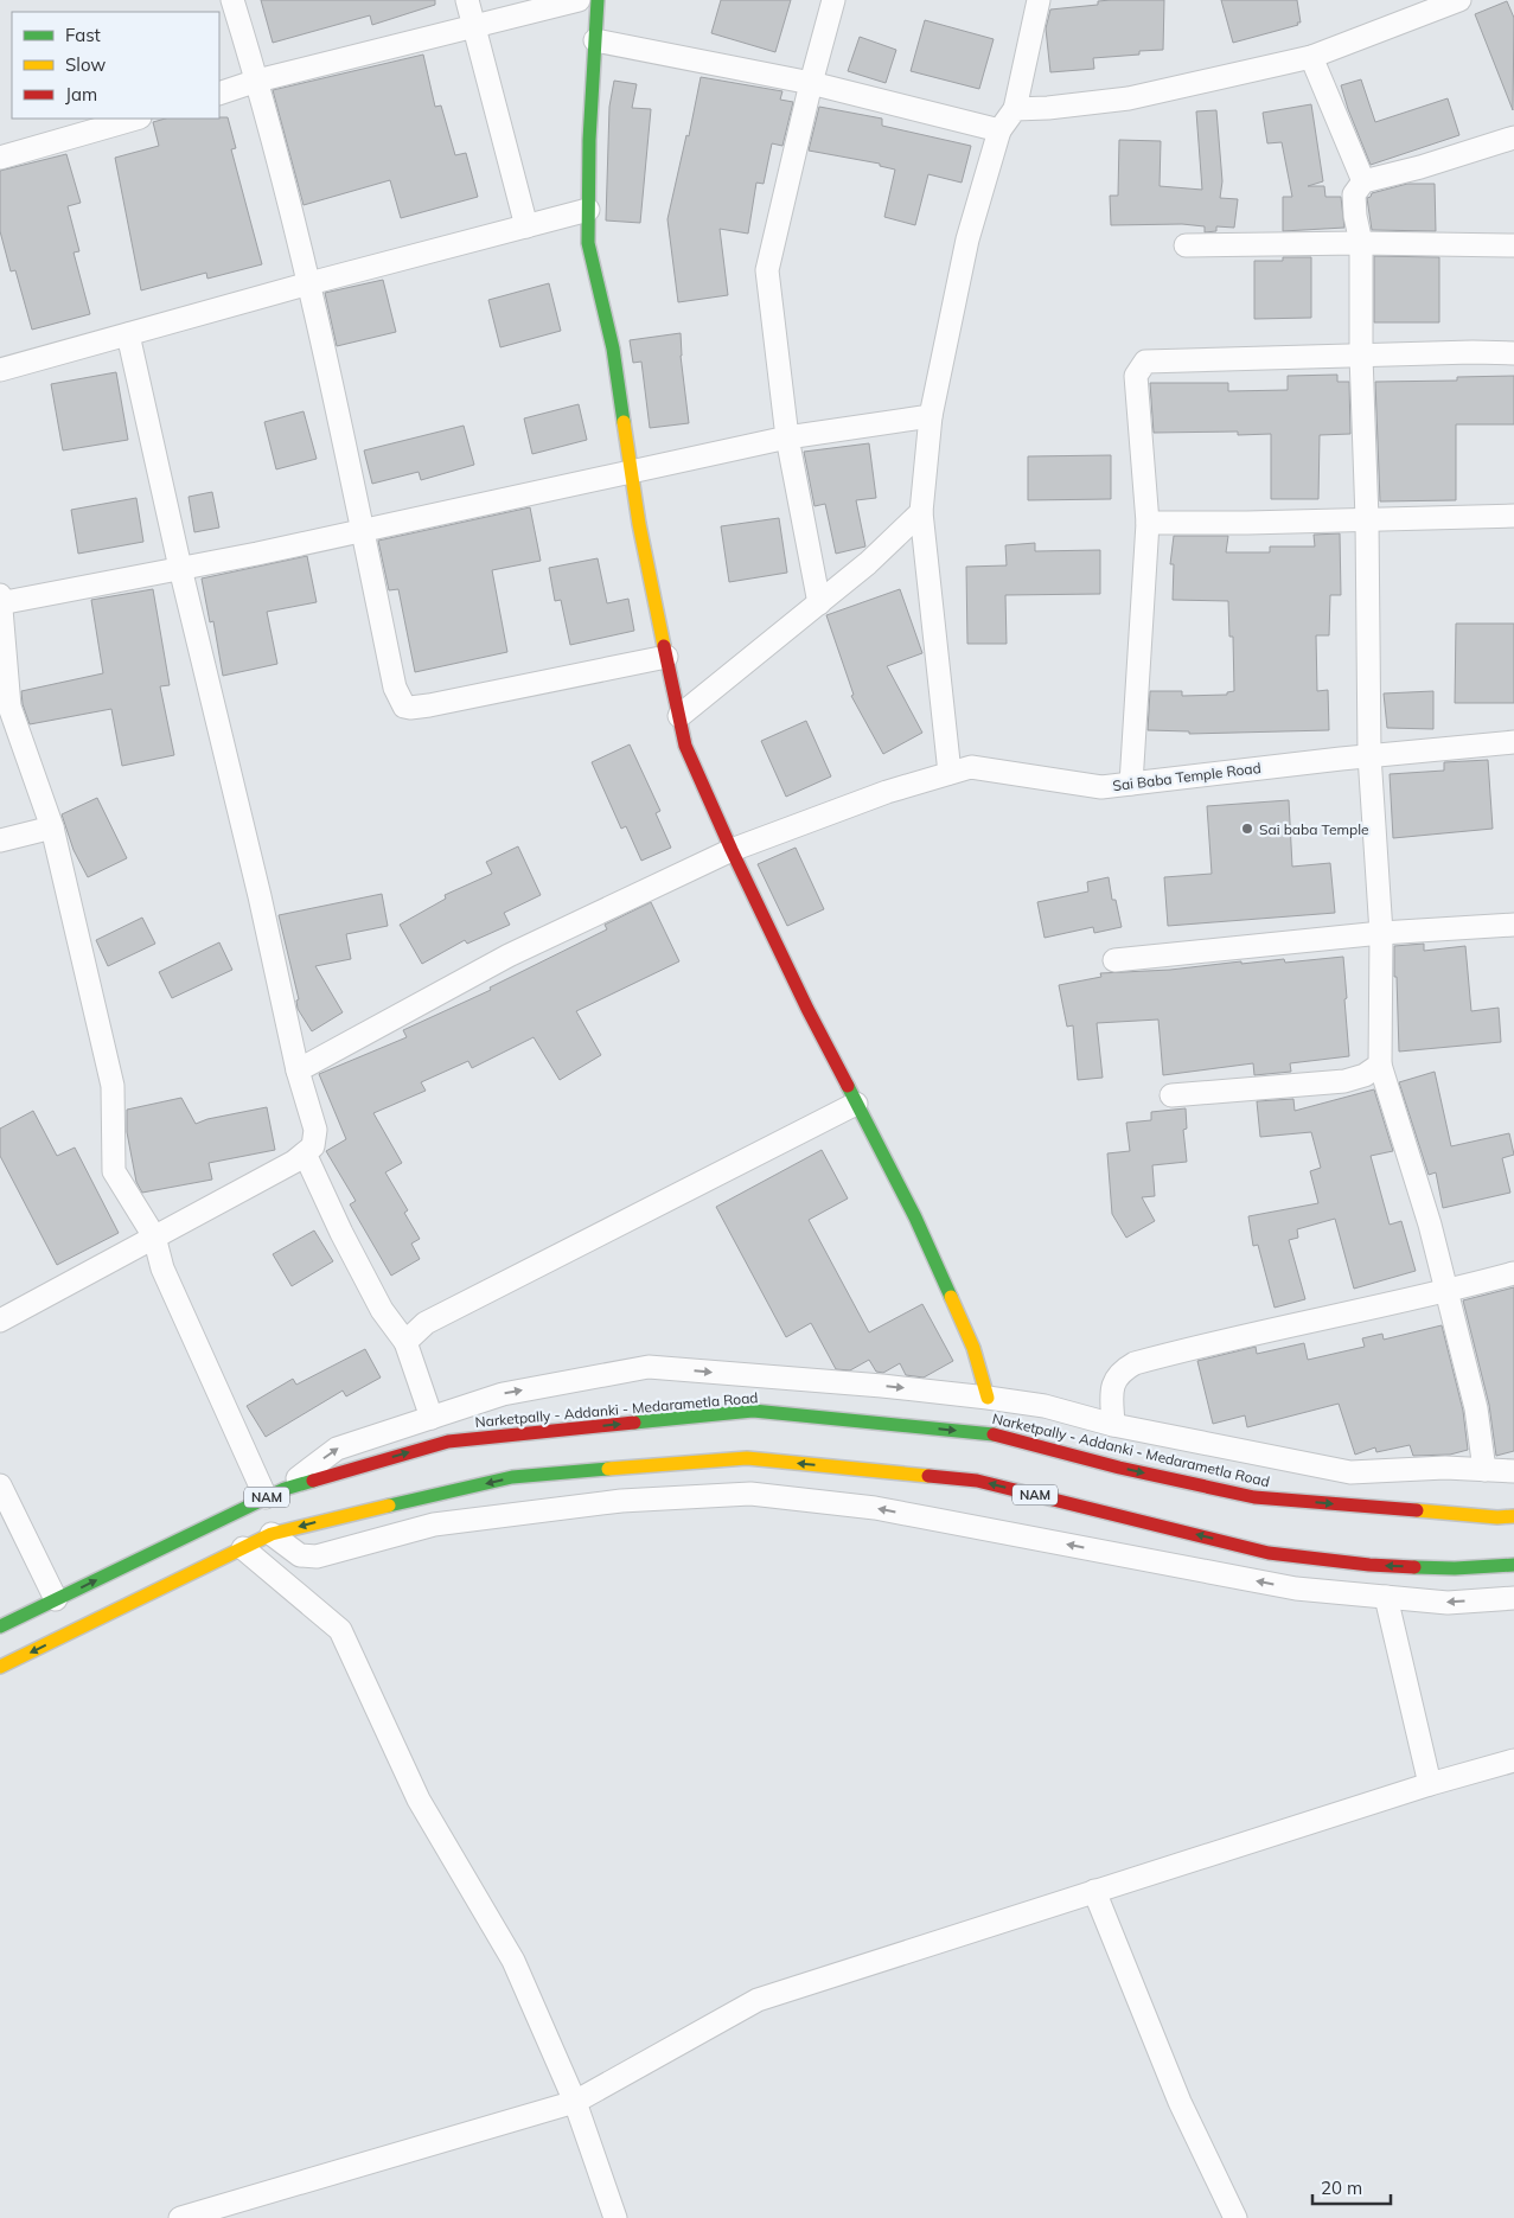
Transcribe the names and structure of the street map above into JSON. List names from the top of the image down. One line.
{"streets":{"main road":["Narketpally - Addanki - Medarametla Road","NAM"],"street":["Sai Baba Temple Road"]},"places":["Sai baba Temple"],"legend":["Fast","Slow","Jam"],"scale_bar":"20 m"}
